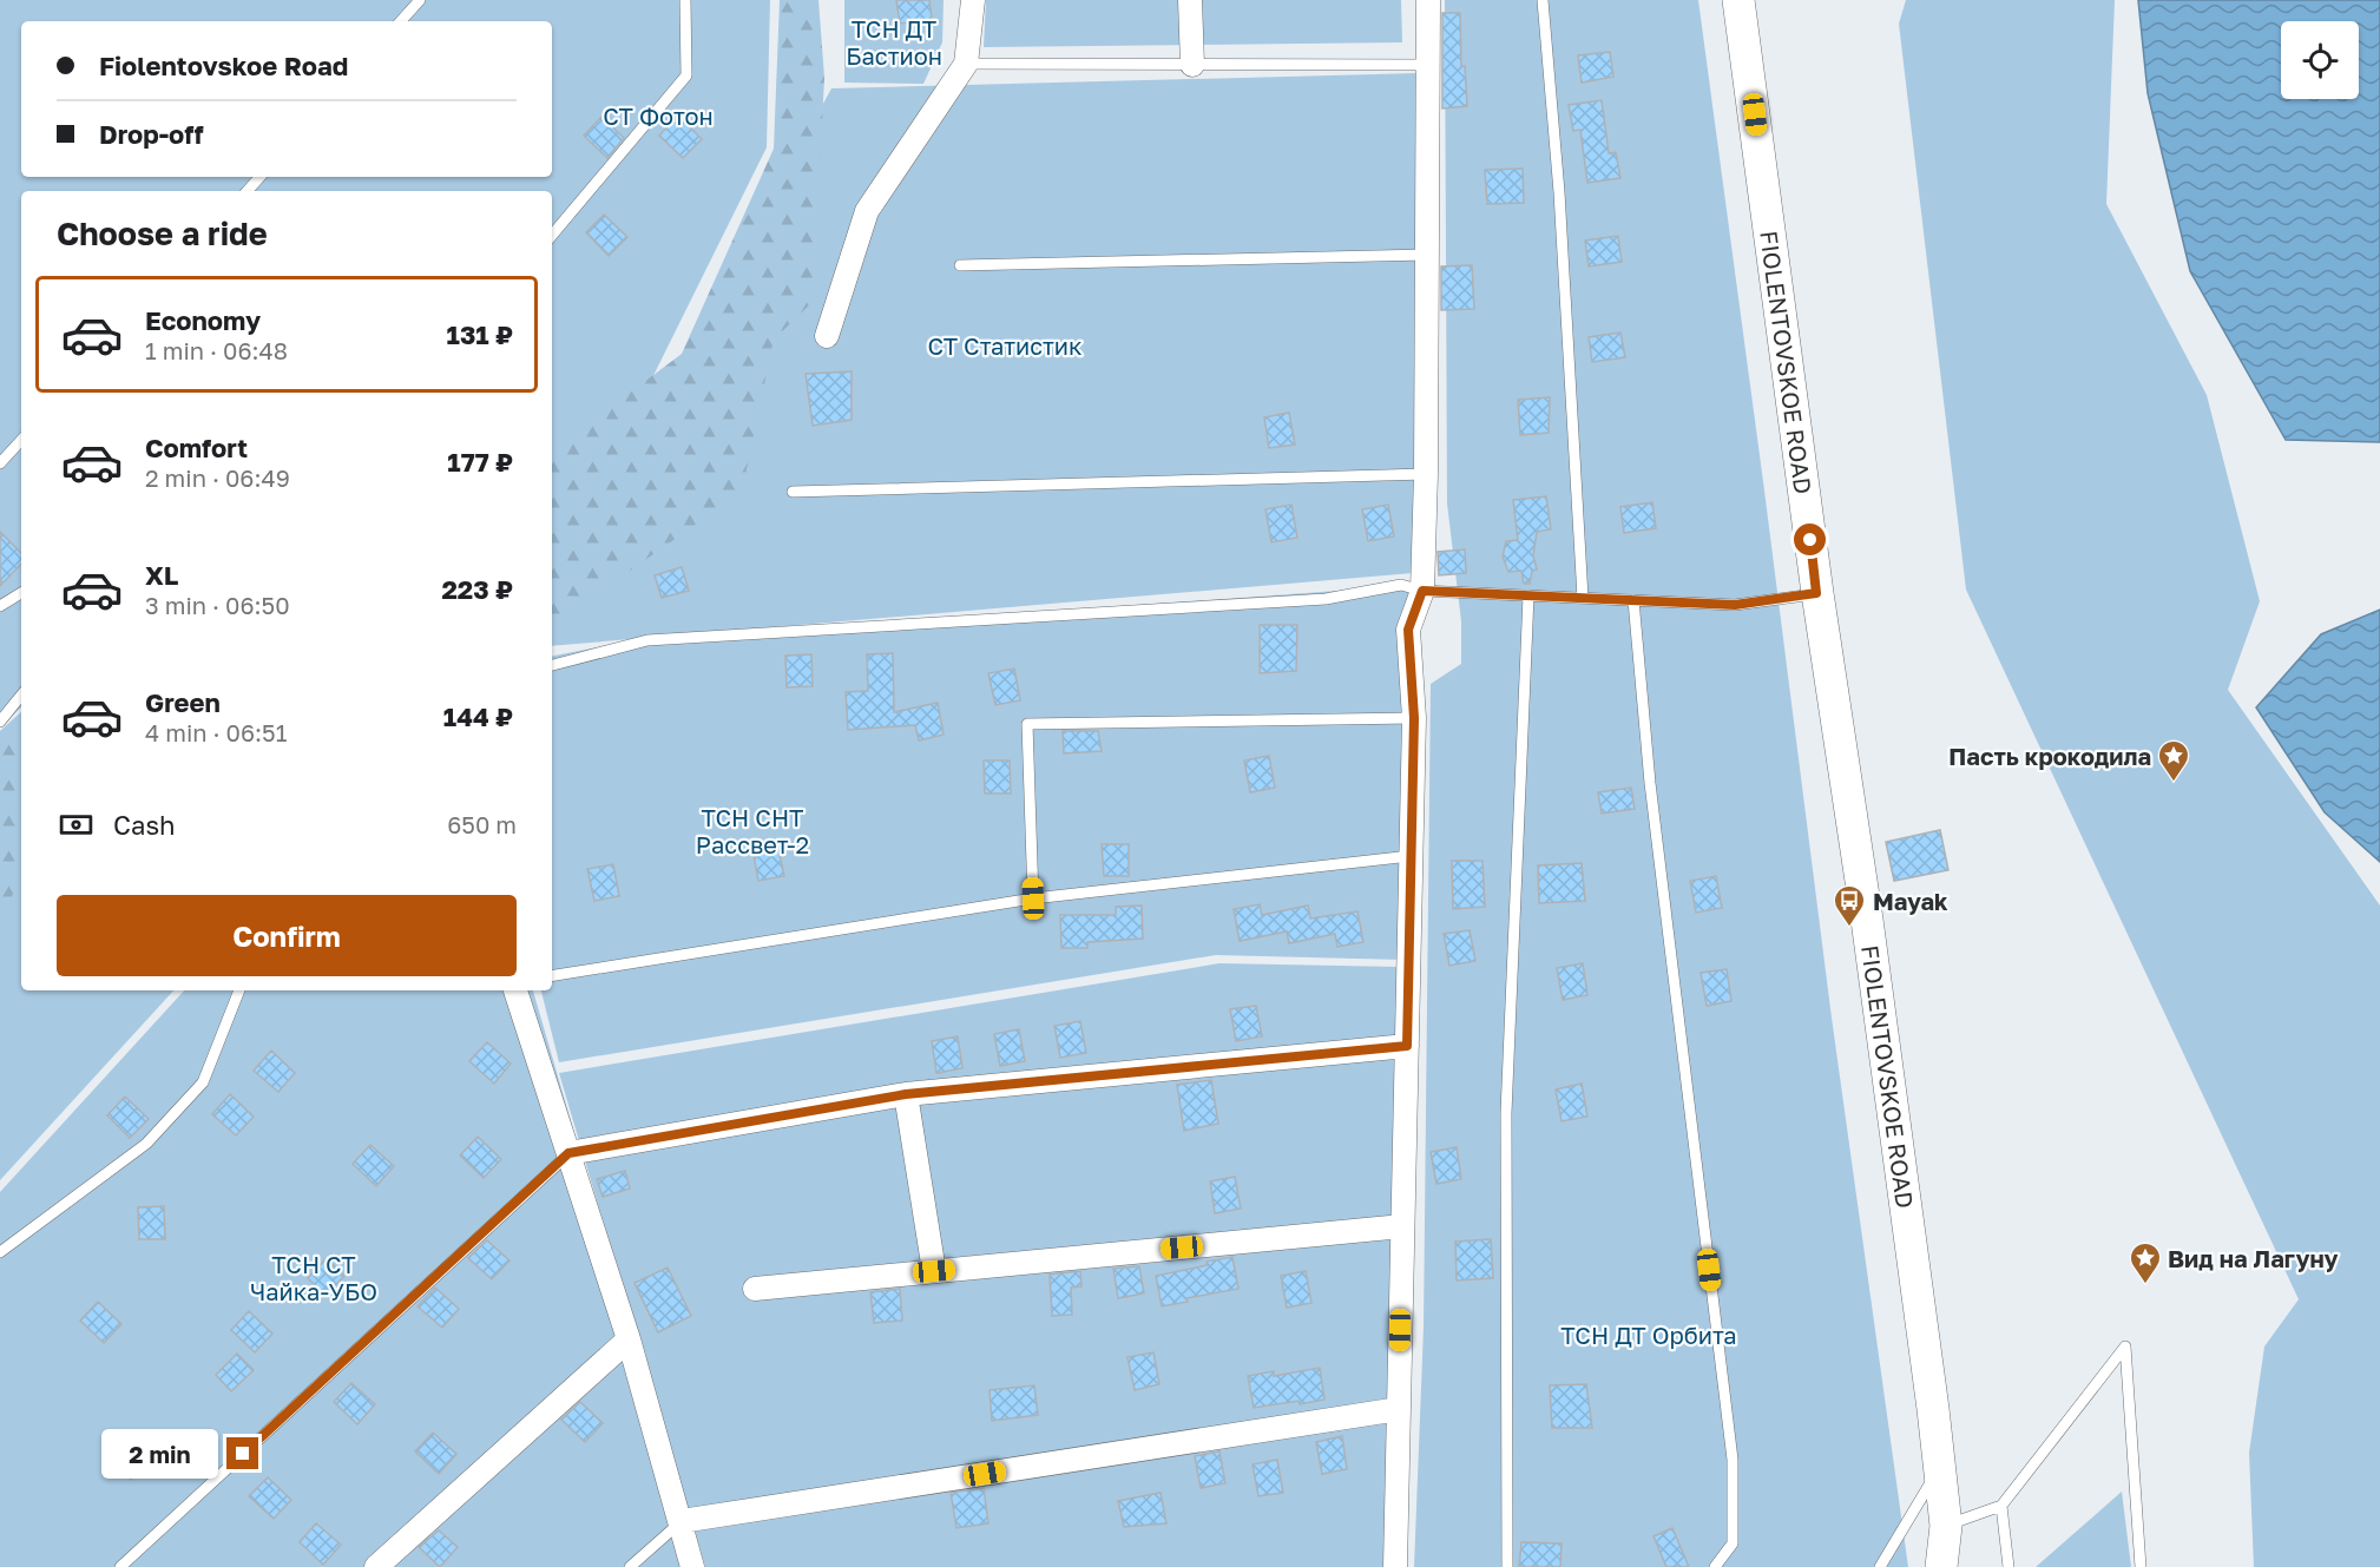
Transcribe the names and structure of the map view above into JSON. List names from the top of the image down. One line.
{"streets":{"main road":["FIOLENTOVSKOE ROAD"]},"parks":["ТСН ДТ Бастион","СТ Фотон","СТ Статистик","ТСН СНТ Рассвет-2","ТСН СТ Чайка-УБО","ТСН ДТ Орбита"],"places":{"place":["Пасть крокодила","Вид на Лагуну"],"bus stop":["Mayak"]},"page":{"banner":["Fiolentovskoe Road","Drop-off"],"heading":"Choose a ride","list":[{"name":"Economy","note":"1 min · 06:48","value":"131 ₽"},{"name":"Comfort","note":"2 min · 06:49","value":"177 ₽"},{"name":"XL","note":"3 min · 06:50","value":"223 ₽"},{"name":"Green","note":"4 min · 06:51","value":"144 ₽"}],"pay":["Cash","650 m"],"buttons":"Confirm","bubble":"2 min"}}
